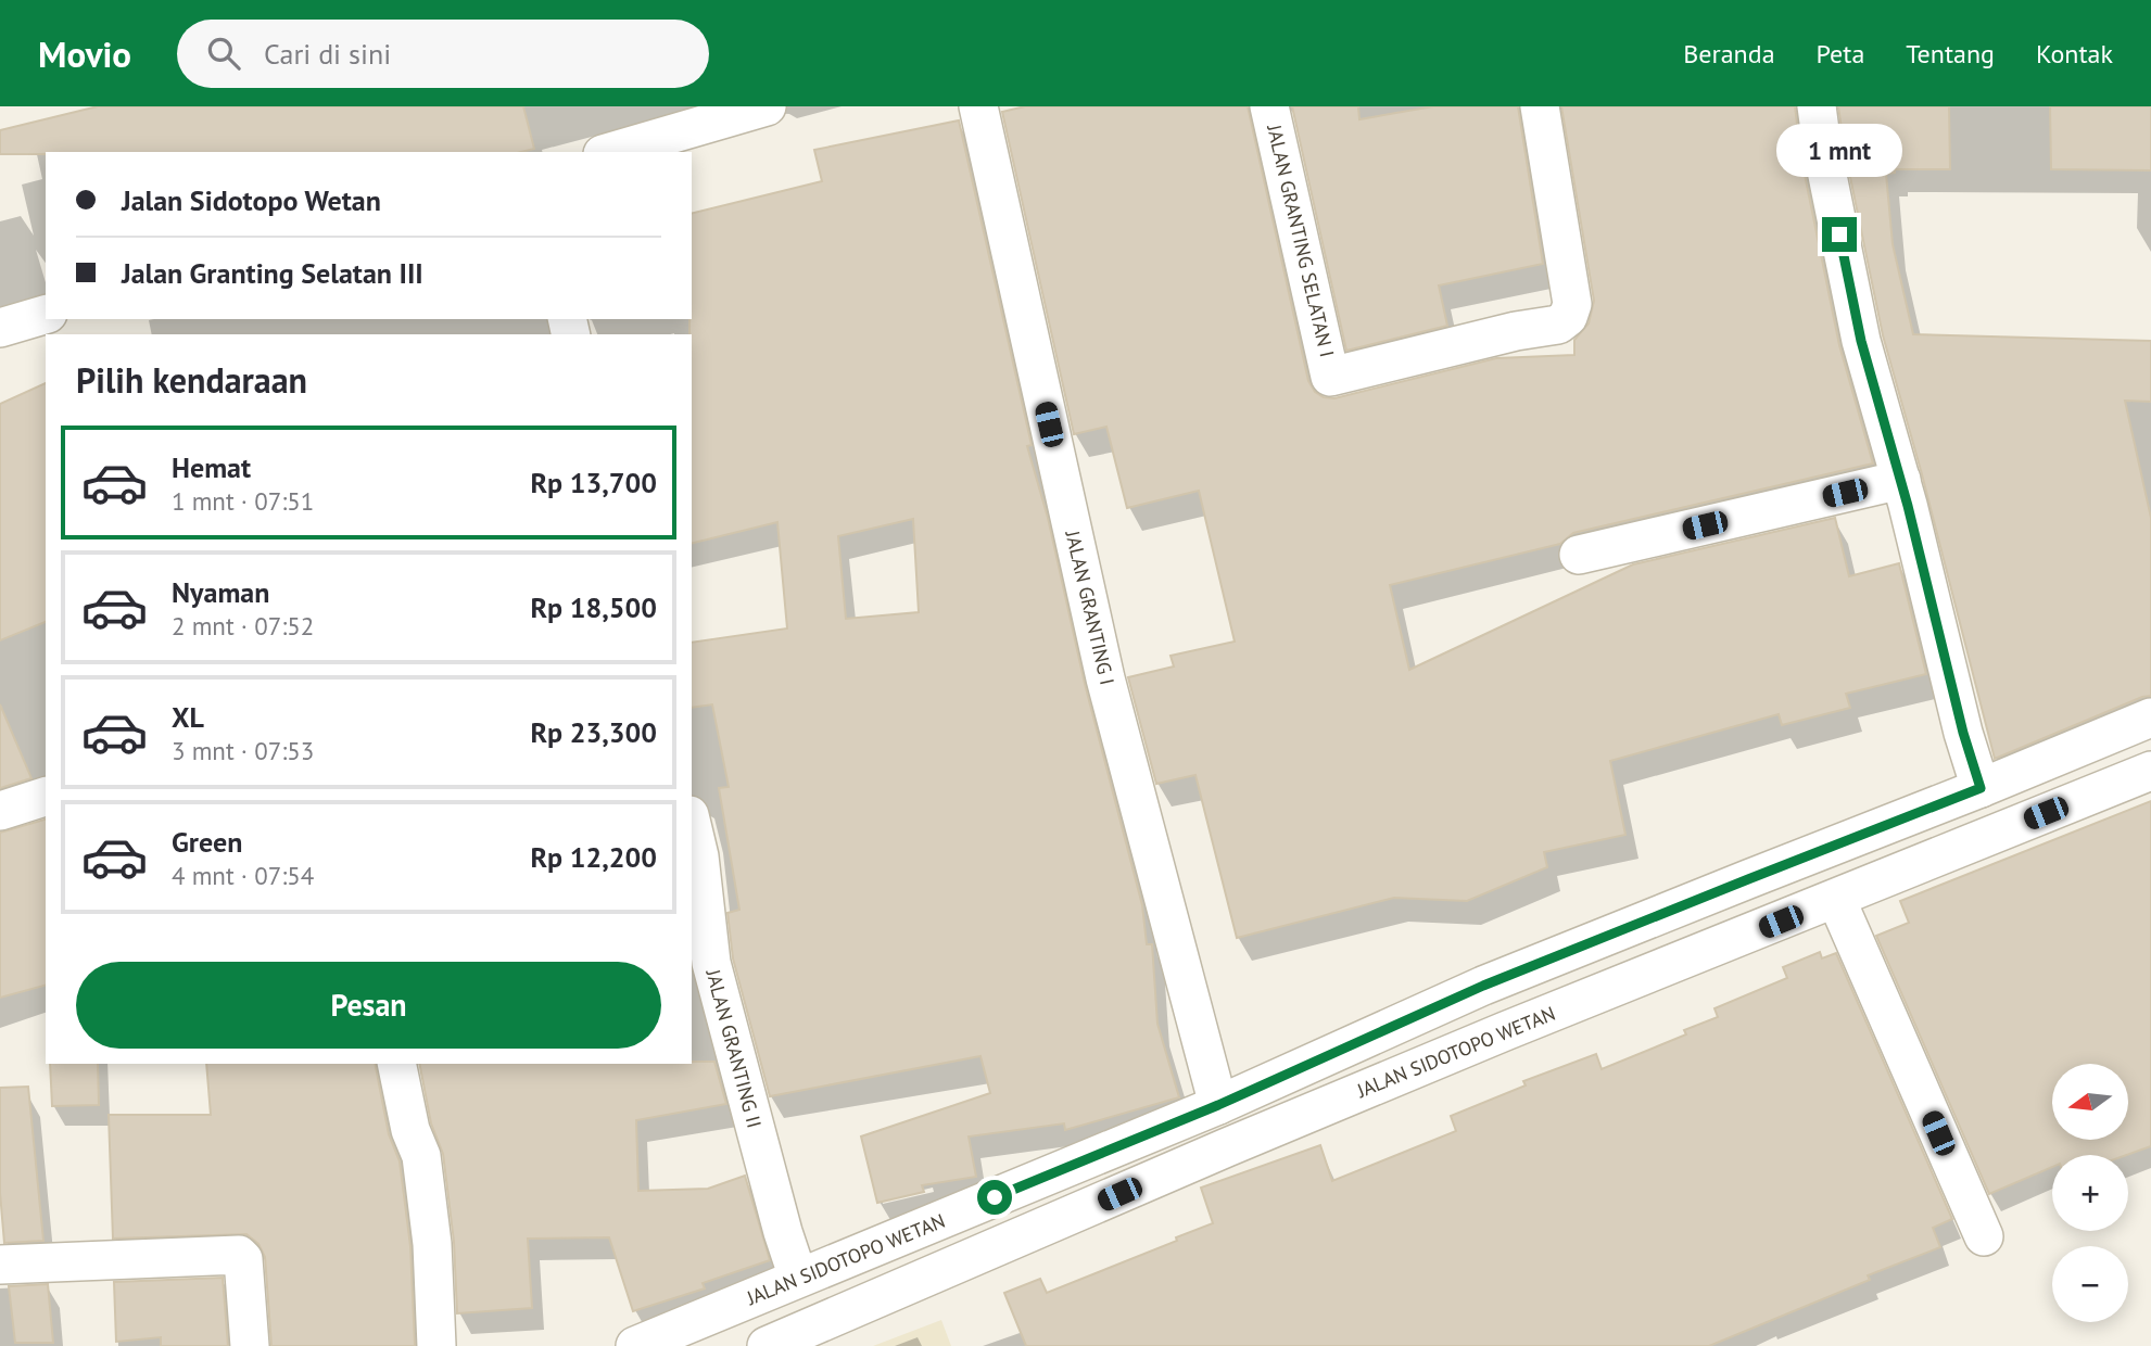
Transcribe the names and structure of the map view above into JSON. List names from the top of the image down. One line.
{"streets":{"street":["JALAN GRANTING SELATAN I","JALAN GRANTING I","JALAN GRANTING II","JALAN SIDOTOPO WETAN"]},"crossings":[["JALAN GRANTING I","JALAN SIDOTOPO WETAN"],["JALAN GRANTING II","JALAN SIDOTOPO WETAN"]],"north":"left","page":{"header":"Movio","search":"Cari di sini","nav":["Beranda","Peta","Tentang","Kontak"],"bubble":"1 mnt","banner":["Jalan Sidotopo Wetan","Jalan Granting Selatan III"],"heading":"Pilih kendaraan","list":[{"name":"Hemat","note":"1 mnt · 07:51","value":"Rp 13,700"},{"name":"Nyaman","note":"2 mnt · 07:52","value":"Rp 18,500"},{"name":"XL","note":"3 mnt · 07:53","value":"Rp 23,300"},{"name":"Green","note":"4 mnt · 07:54","value":"Rp 12,200"}],"buttons":"Pesan","map_buttons":["+","−"]}}
